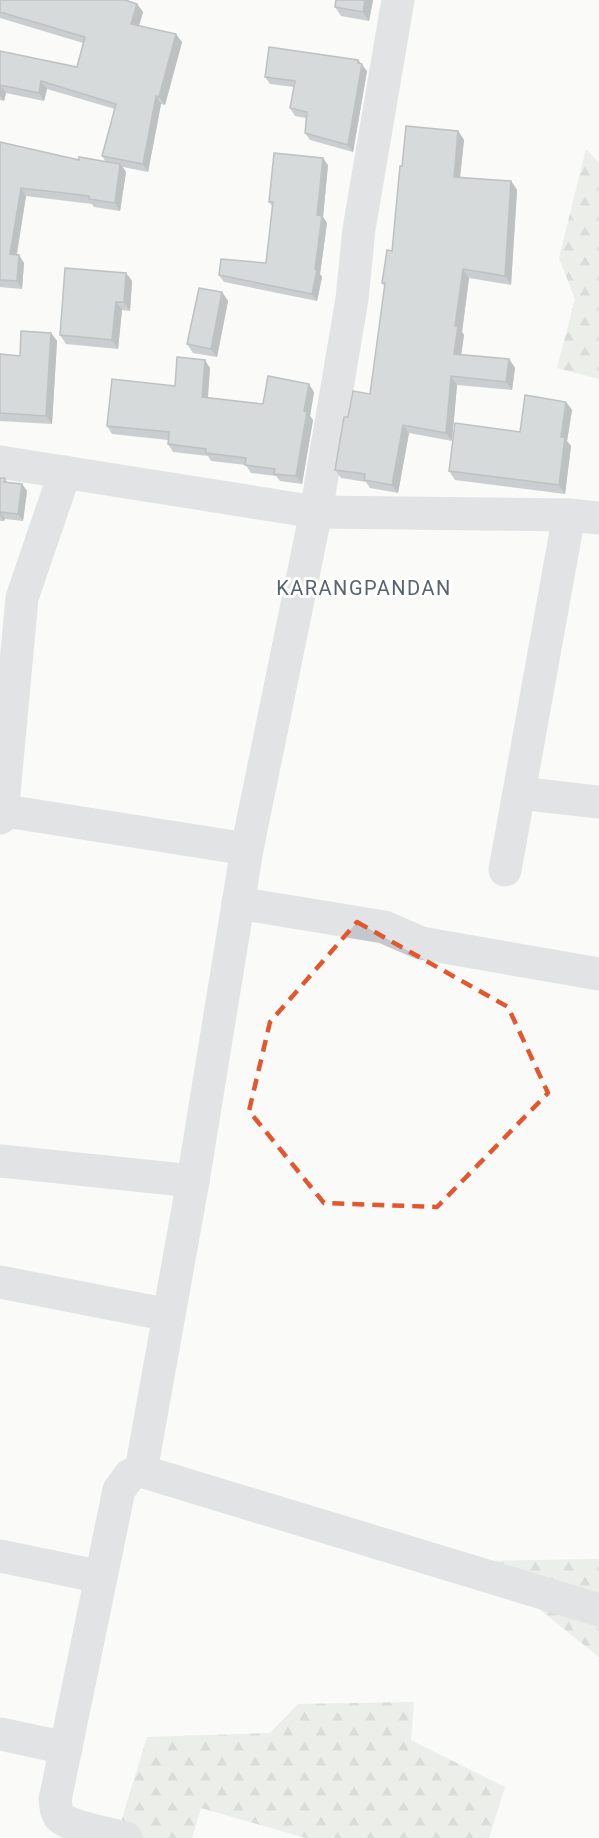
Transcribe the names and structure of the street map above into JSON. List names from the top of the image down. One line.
{"districts":["KARANGPANDAN"]}
